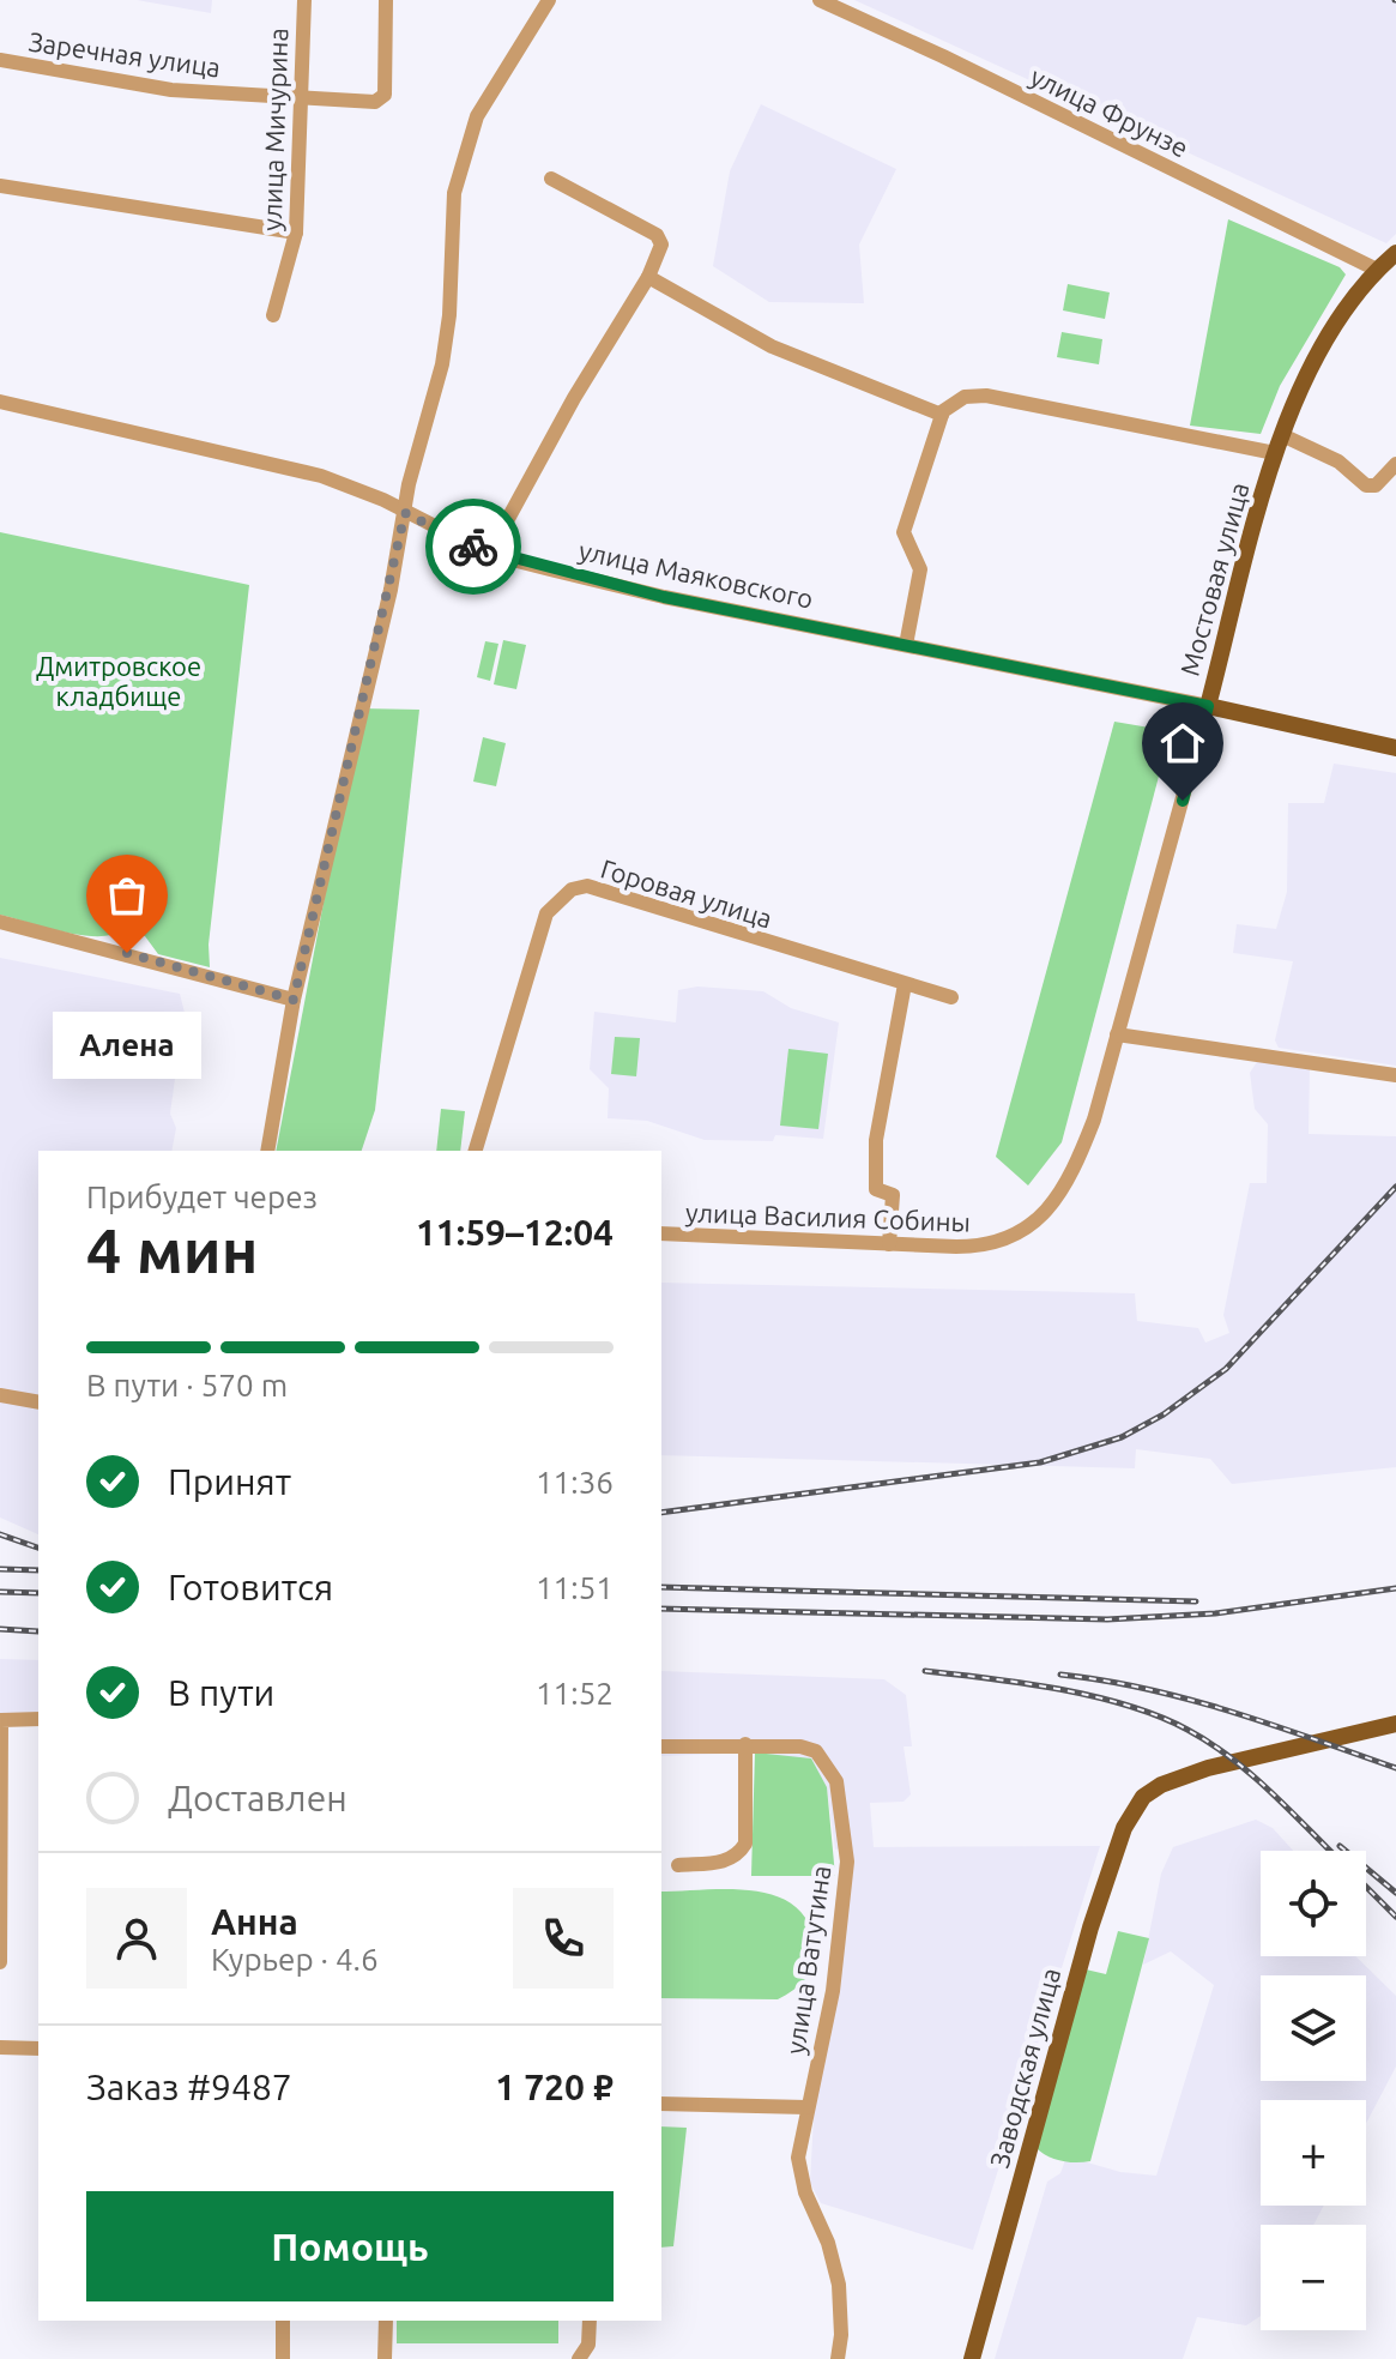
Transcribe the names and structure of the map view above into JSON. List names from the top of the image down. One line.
{"streets":{"main road":["улица Маяковского","Мостовая улица","Заводская улица"],"street":["Заречная улица","улица Фрунзе","улица Мичурина","Горовая улица","улица Василия Собины","улица Ватутина"]},"crossings":[["Заречная улица","улица Мичурина"],["улица Фрунзе","Мостовая улица"],["улица Маяковского","Мостовая улица"],["Мостовая улица","улица Василия Собины"]],"parks":["Дмитровское кладбище"],"places":["Алена"],"page":{"bubble":"Алена","heading":["4 мин","Прибудет через","11:59–12:04"],"panel":["Анна","Курьер · 4.6","Заказ #9487","1 720 ₽"],"bar":"В пути · 570 m","list":[["Принят","11:36"],["Готовится","11:51"],["В пути","11:52"],"Доставлен"],"map_buttons":["+","−"],"buttons":"Помощь"}}
